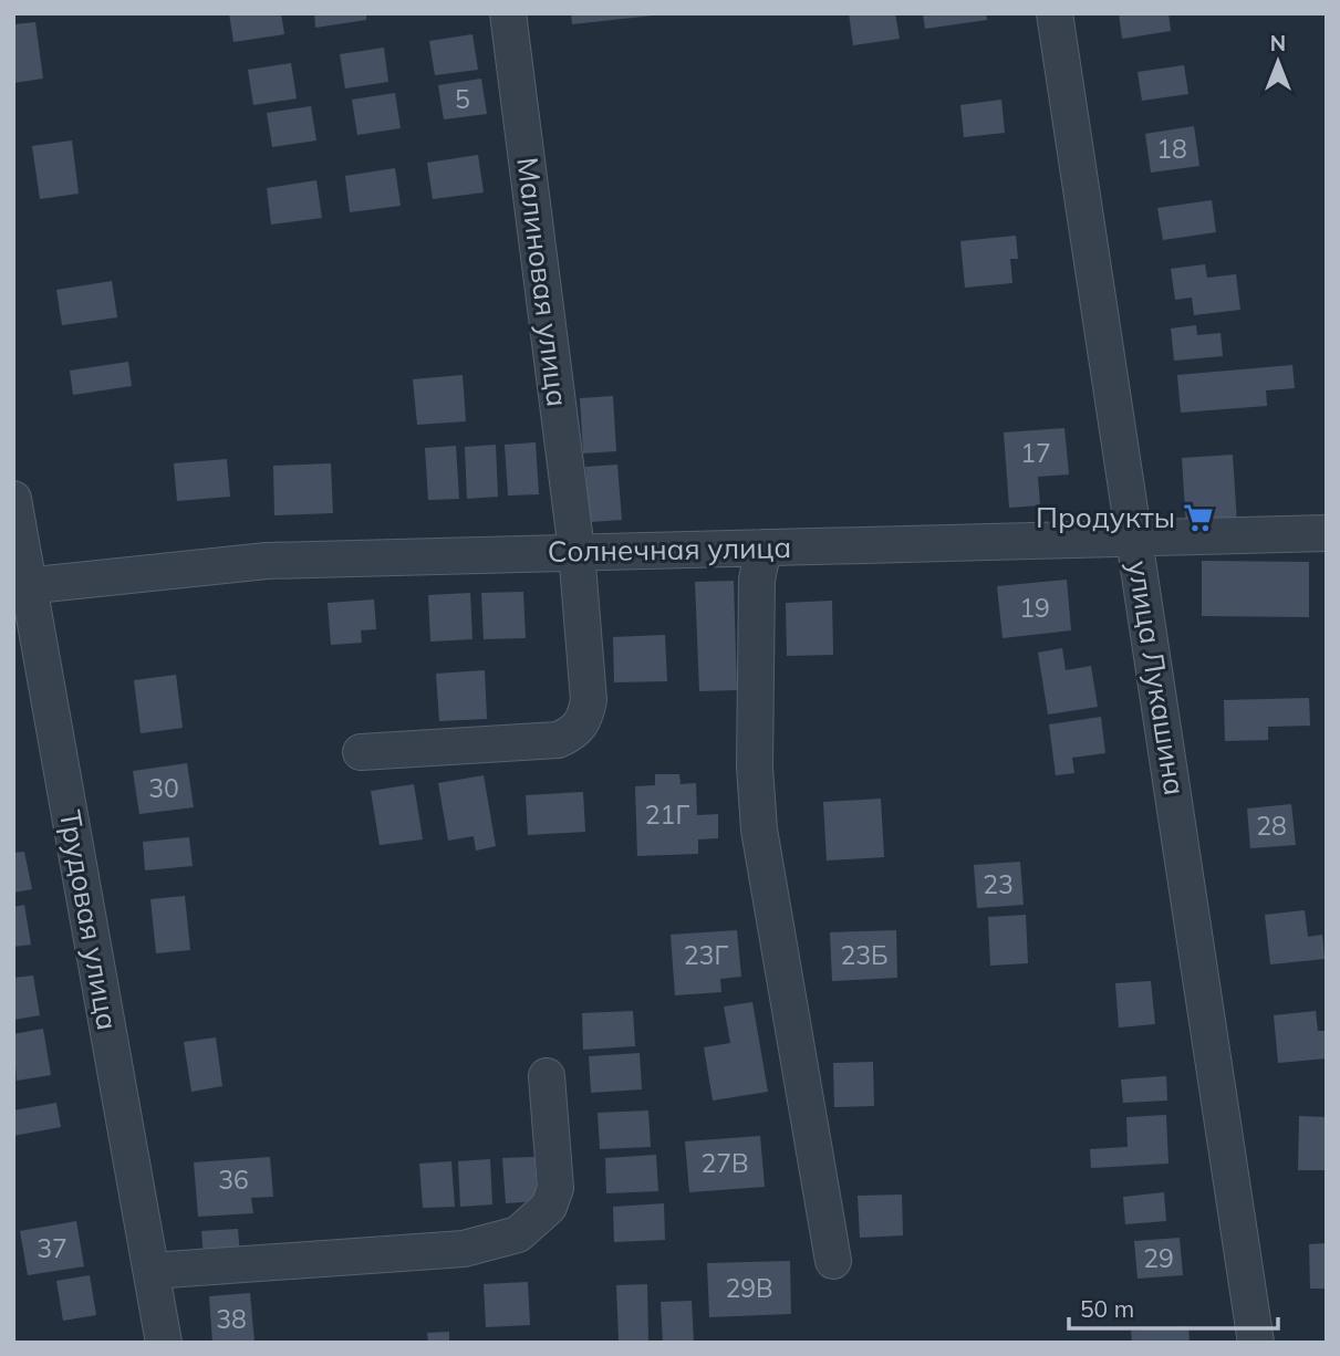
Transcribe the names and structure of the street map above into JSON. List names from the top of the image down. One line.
{"streets":{"street":["Малиновая улица","Солнечная улица","улица Лукашина","Трудовая улица"]},"crossings":[["Малиновая улица","Солнечная улица"],["Солнечная улица","улица Лукашина"],["Солнечная улица","Трудовая улица"]],"places":{"supermarket":["Продукты"]},"house_numbers":["5","18","17","19","30","21Г","28","23","23Г","23Б","27В","36","37","29","29В","38"],"scale_bar":"50 m","north":"top"}
